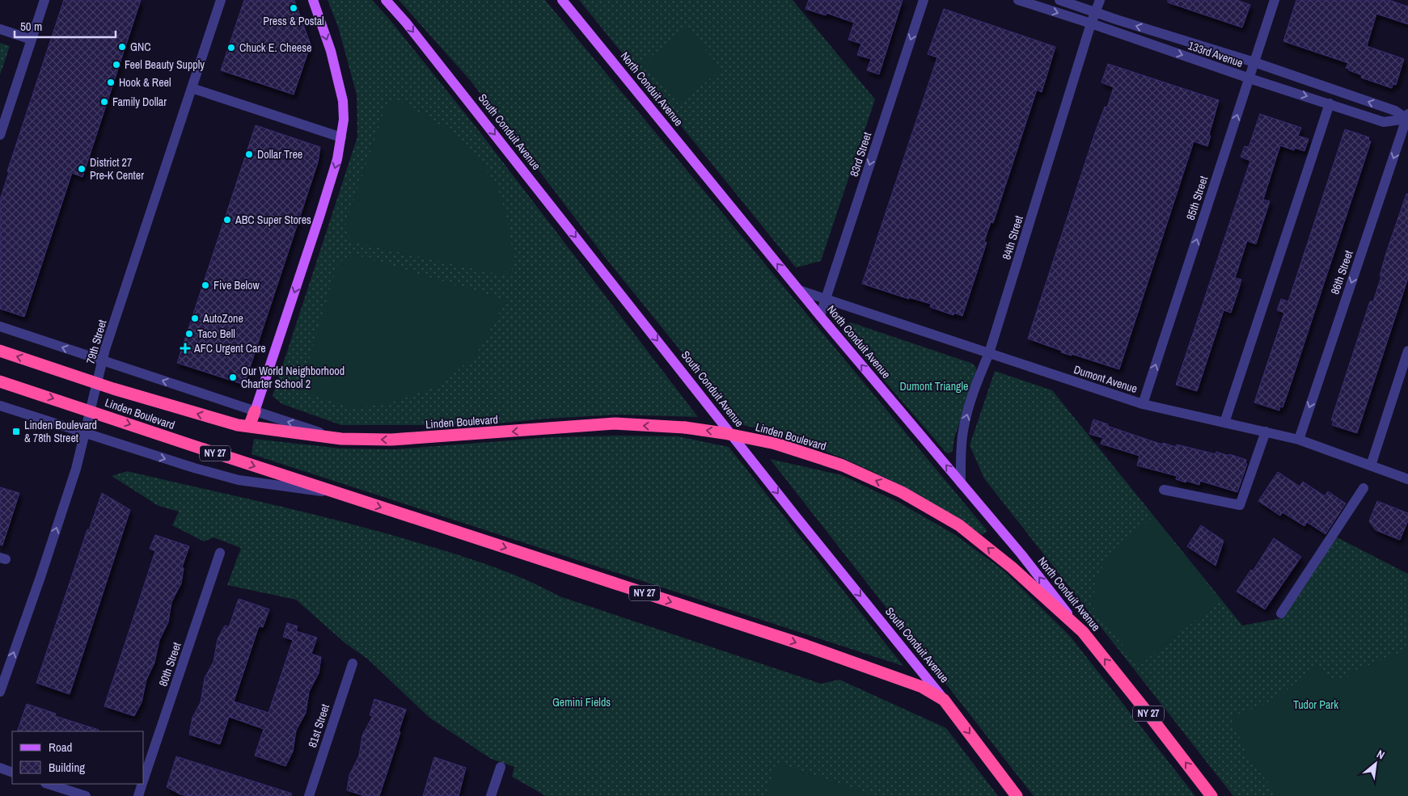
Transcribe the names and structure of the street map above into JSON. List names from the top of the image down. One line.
{"streets":{"highway":["North Conduit Avenue","South Conduit Avenue","Linden Boulevard","NY 27"],"street":["133rd Avenue","83rd Street","85th Street","84th Street","86th Street","79th Street","Dumont Avenue","80th Street","81st Street"]},"crossings":[["133rd Avenue","85th Street"],["133rd Avenue","84th Street"],["133rd Avenue","86th Street"],["North Conduit Avenue","83rd Street"],["North Conduit Avenue","84th Street"],["North Conduit Avenue","Dumont Avenue"],["North Conduit Avenue","Linden Boulevard"],["South Conduit Avenue","Linden Boulevard"],["83rd Street","Dumont Avenue"],["85th Street","Dumont Avenue"],["84th Street","Dumont Avenue"],["86th Street","Dumont Avenue"],["79th Street","Linden Boulevard"]],"one_way":["North Conduit Avenue","South Conduit Avenue","83rd Street","79th Street"],"parks":["Dumont Triangle","Gemini Fields","Tudor Park"],"places":{"other":["Press & Postal","GNC","Chuck E. Cheese","Feel Beauty Supply","Hook & Reel","Family Dollar","Dollar Tree","District 27 Pre-K Center","ABC Super Stores","Five Below","AutoZone","Taco Bell","Our World Neighborhood Charter School 2"],"health":["AFC Urgent Care"],"transit":["Linden Boulevard & 78th Street"]},"legend":["Road","Building"],"scale_bar":"50 m","north":"top right"}
